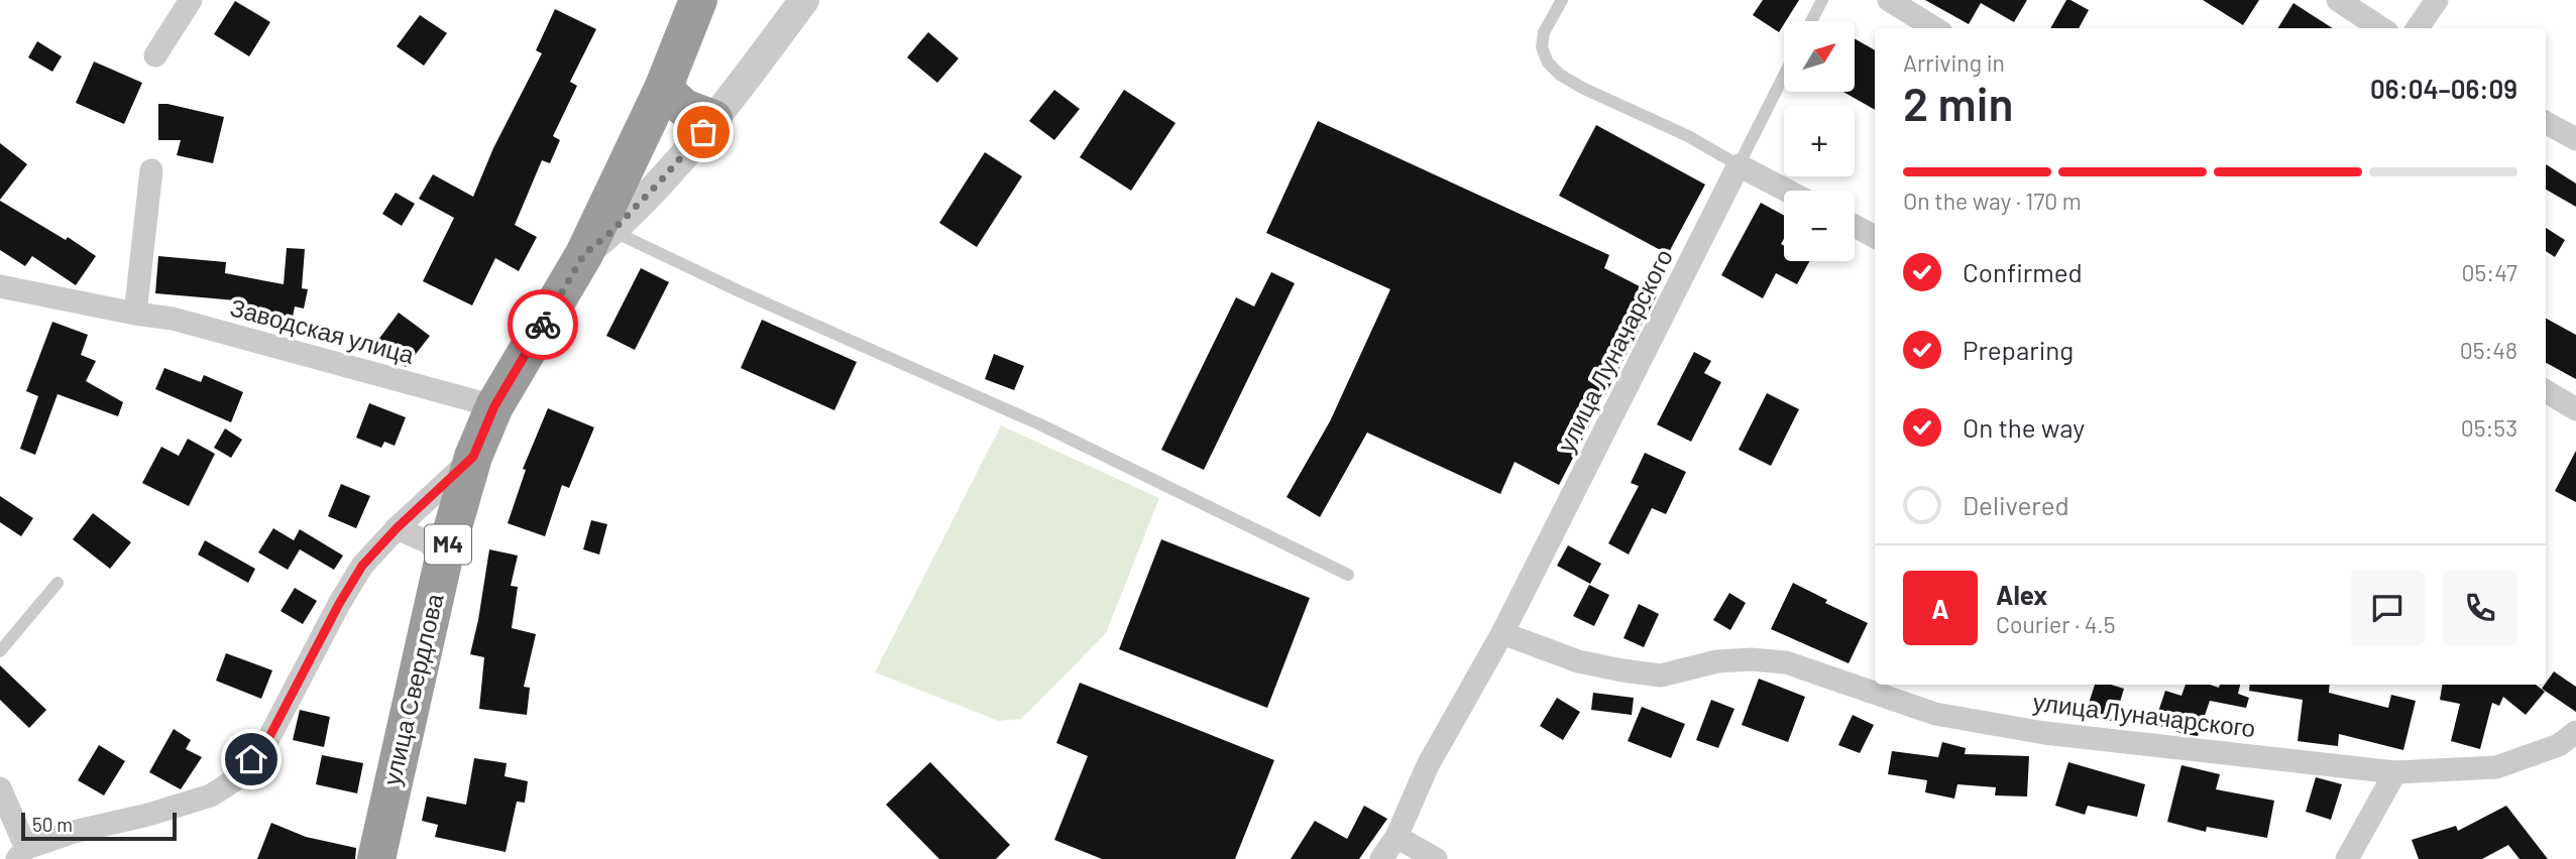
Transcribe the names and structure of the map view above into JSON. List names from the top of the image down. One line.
{"streets":{"highway":["M4","улица Свердлова"],"street":["Заводская улица","улица Луначарского"]},"crossings":[["Заводская улица","улица Свердлова"],["M4","улица Свердлова"]],"scale_bar":"50 m","north":"top right","page":{"map_buttons":["+","−"],"heading":["2 min","Arriving in","06:04–06:09"],"panel":["Alex","Courier · 4.5"],"bar":"On the way · 170 m","list":[["Confirmed","05:47"],["Preparing","05:48"],["On the way","05:53"],"Delivered"],"round":"A","scale":"50 m"}}
